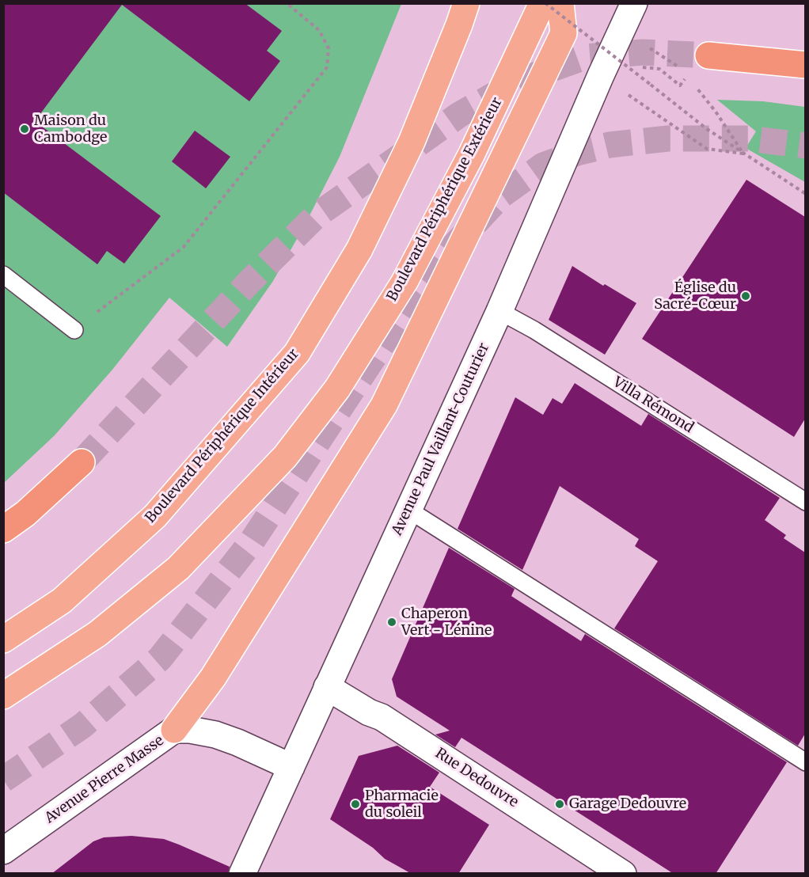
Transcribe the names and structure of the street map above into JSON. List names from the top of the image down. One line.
{"streets":{"highway":["Boulevard Périphérique Extérieur","Boulevard Périphérique Intérieur"],"main road":["Avenue Paul Vaillant-Couturier","Rue Dedouvre","Avenue Pierre Masse"],"lane":["Villa Rémond"]},"crossings":[["Villa Rémond","Avenue Paul Vaillant-Couturier"],["Avenue Paul Vaillant-Couturier","Rue Dedouvre"],["Avenue Paul Vaillant-Couturier","Avenue Pierre Masse"]],"places":["Maison du Cambodge","Église du Sacré-Cœur","Chaperon Vert - Lénine","Pharmacie du soleil","Garage Dedouvre"]}
